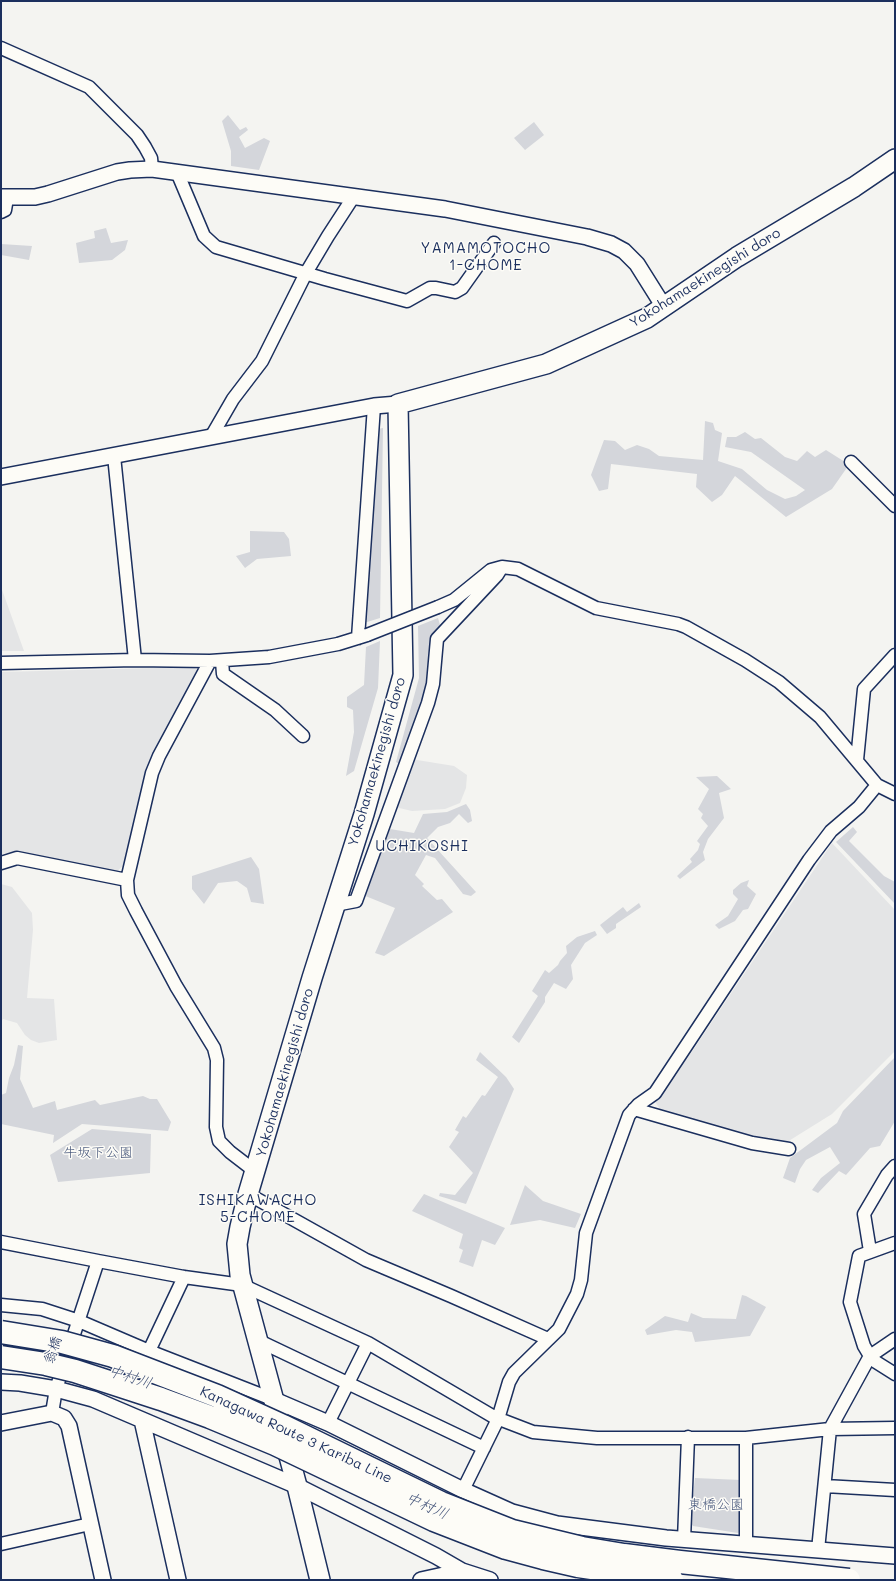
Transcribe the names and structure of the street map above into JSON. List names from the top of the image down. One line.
{"streets":{"highway":["Kanagawa Route 3 Kariba Line"],"main road":["Yokohamaekinegishi doro"],"street":["翁橋"]},"districts":["YAMAMOTOCHO 1-CHOME","UCHIKOSHI","ISHIKAWACHO 5-CHOME"],"water":["中村川"],"parks":["牛坂下公園","東橋公園"]}
